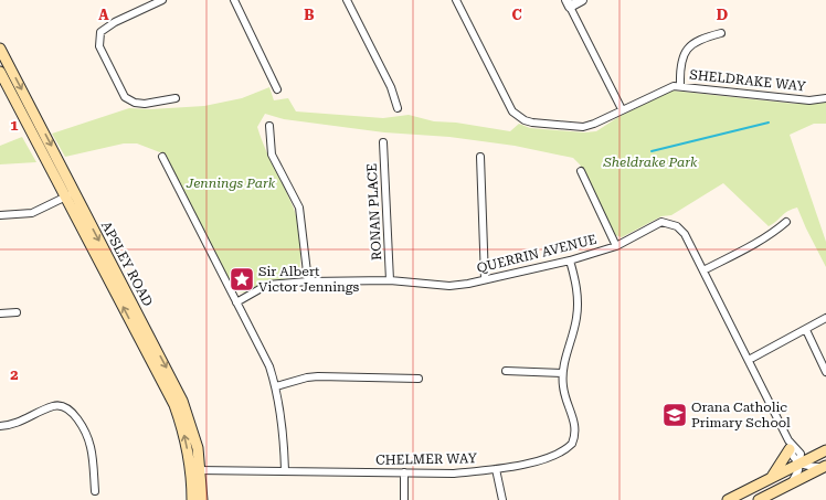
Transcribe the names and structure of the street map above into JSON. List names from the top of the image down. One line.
{"streets":{"main road":["APSLEY ROAD"],"street":["SHELDRAKE WAY","RONAN PLACE","QUERRIN AVENUE","CHELMER WAY"]},"crossings":[["RONAN PLACE","QUERRIN AVENUE"],["QUERRIN AVENUE","CHELMER WAY"],["APSLEY ROAD","CHELMER WAY"]],"parks":["Sheldrake Park","Jennings Park"],"places":{"place":["Sir Albert Victor Jennings"],"school or university":["Orana Catholic Primary School"]},"grid":{"columns":["A","B","C","D"],"rows":["1","2"]}}
